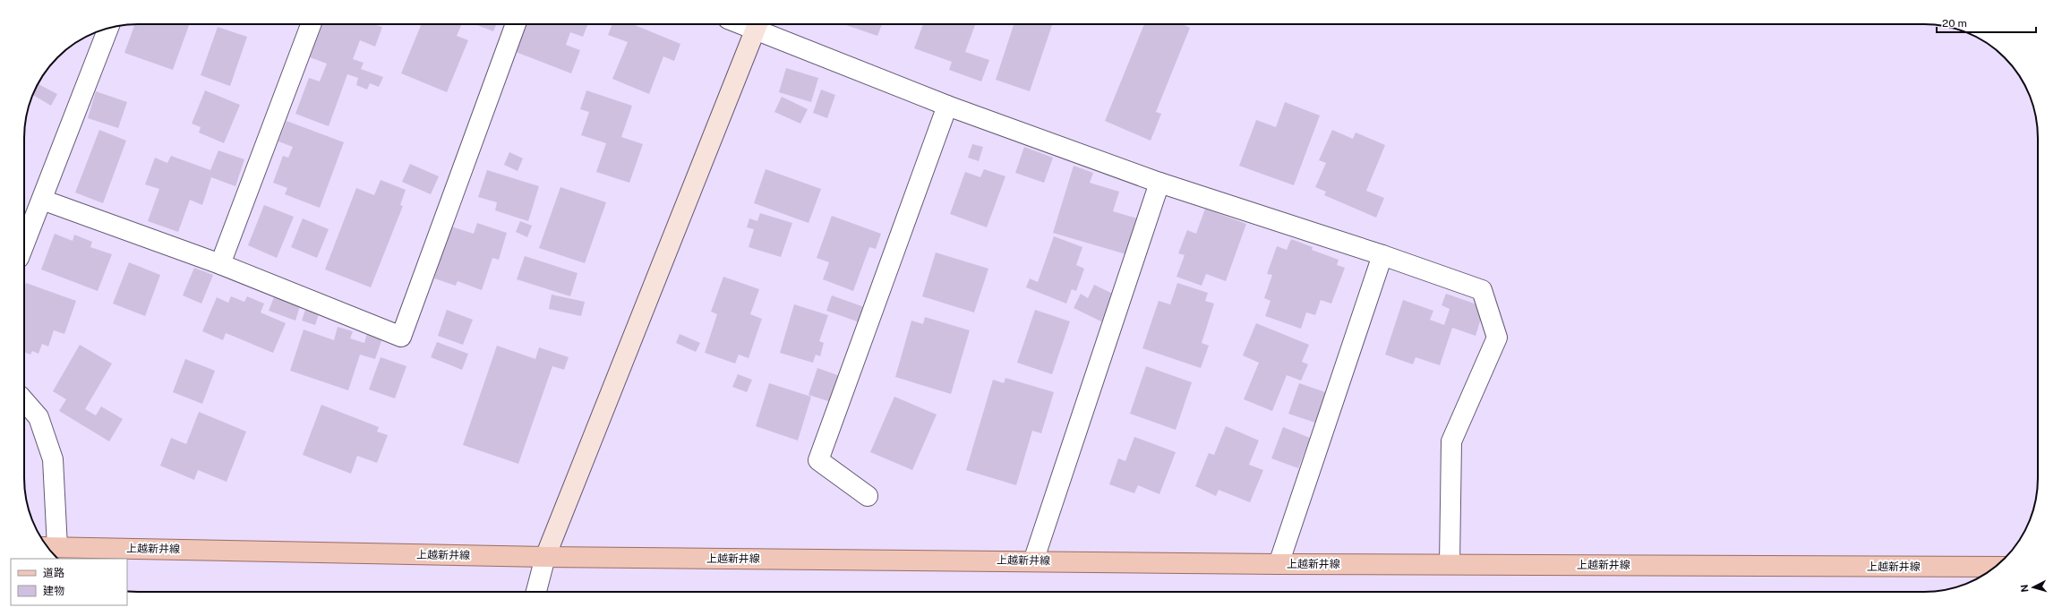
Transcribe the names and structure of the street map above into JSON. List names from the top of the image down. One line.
{"streets":{"main road":["上越新井線"]},"legend":["道路","建物"],"scale_bar":"20 m","north":"left"}
